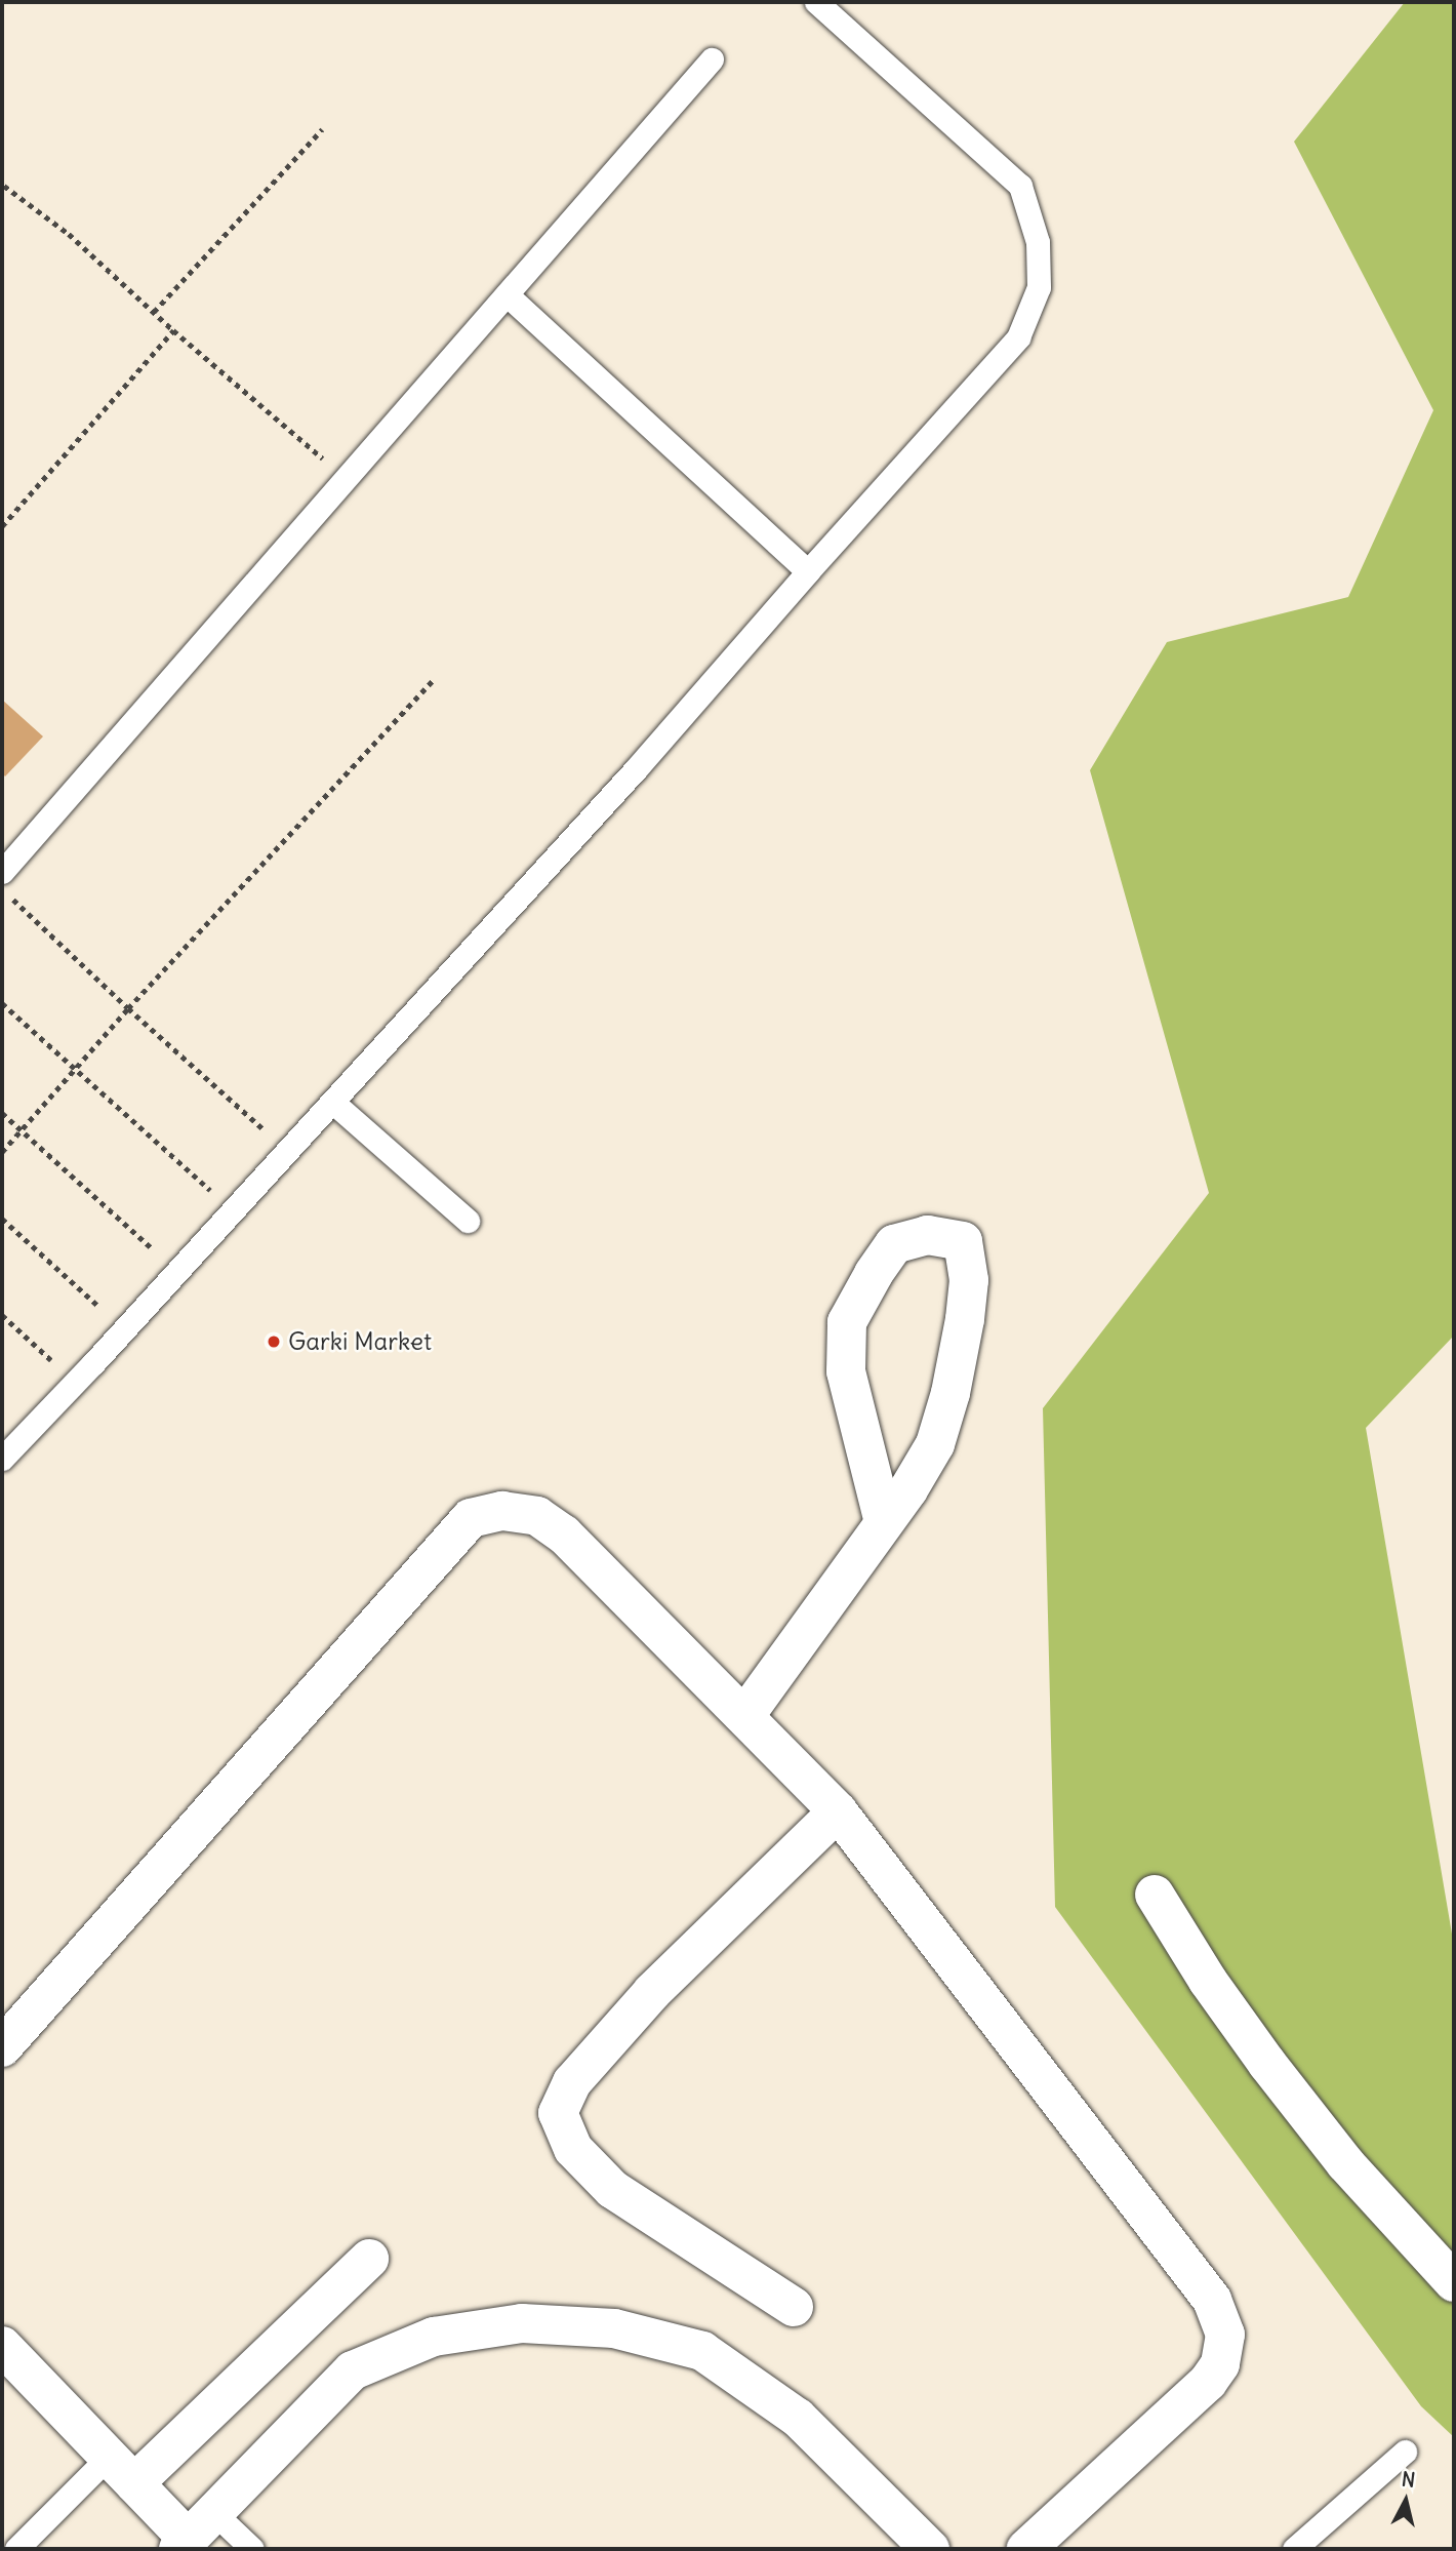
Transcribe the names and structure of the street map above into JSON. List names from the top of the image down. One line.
{"places":["Garki Market"],"north":"top"}
